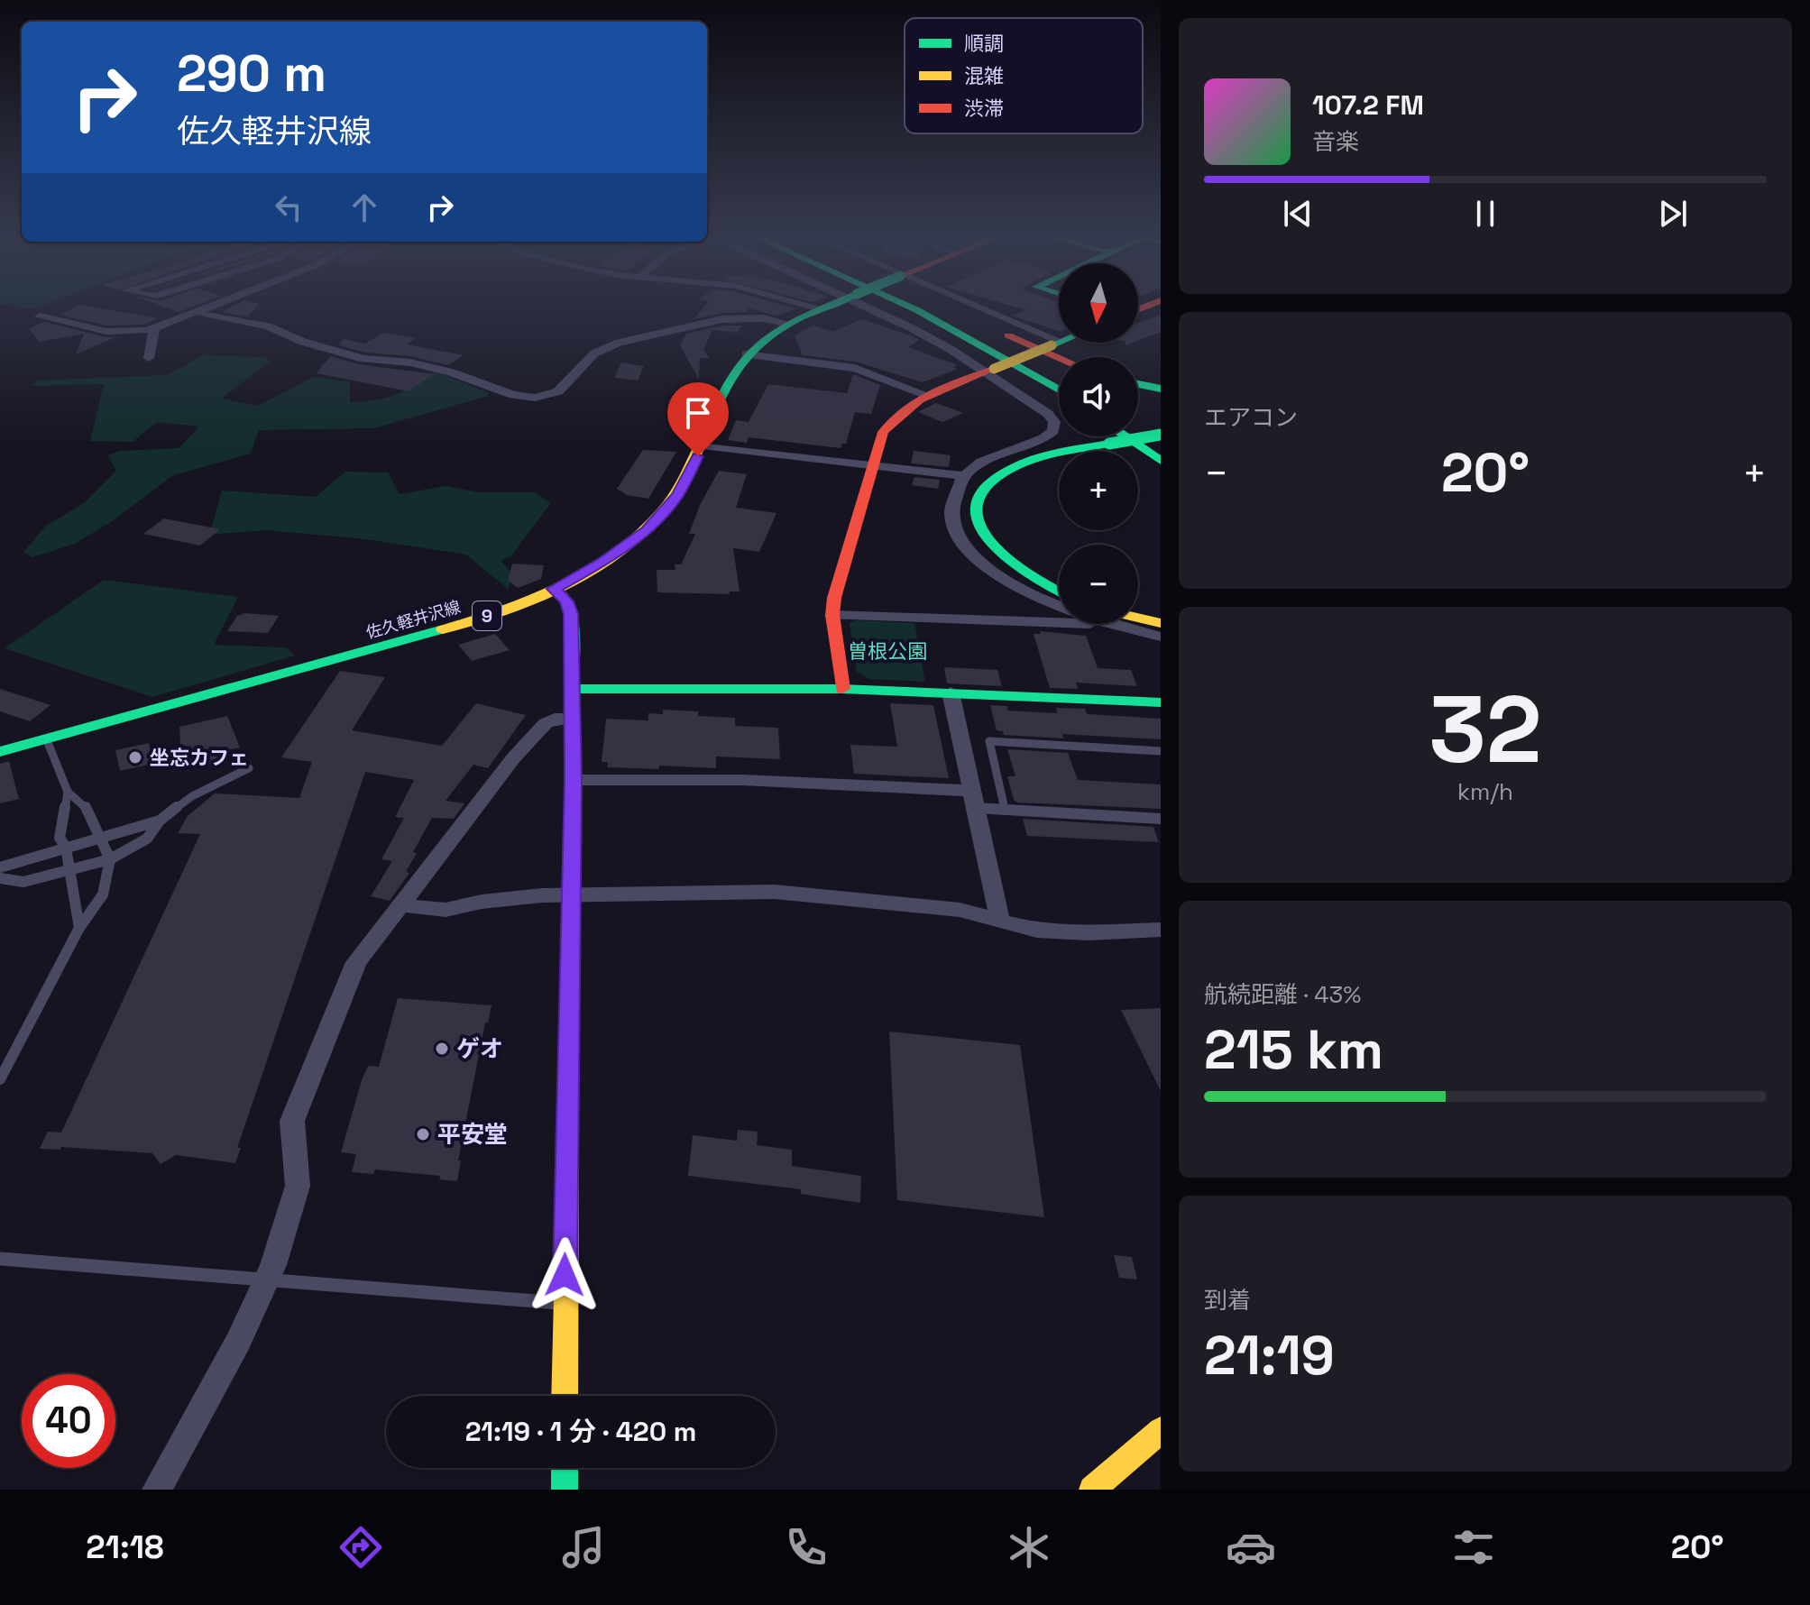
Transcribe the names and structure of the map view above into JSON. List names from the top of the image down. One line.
{"streets":{"main road":["9","佐久軽井沢線"]},"parks":["曽根公園"],"places":["坐忘カフェ","ゲオ","平安堂"],"legend":["順調","混雑","渋滞"],"north":"bottom","page":{"turn":["290 m","佐久軽井沢線"],"song":["107.2 FM","音楽"],"map_buttons":["+","−"],"tile":["エアコン",["32","km/h"],["航続距離 · 43%","215 km"],["到着","21:19"]],"heat":["−","20°","+"],"limit":"40","trip":"21:19 · 1 分 · 420 m","tabs":["21:18","20°"]}}
